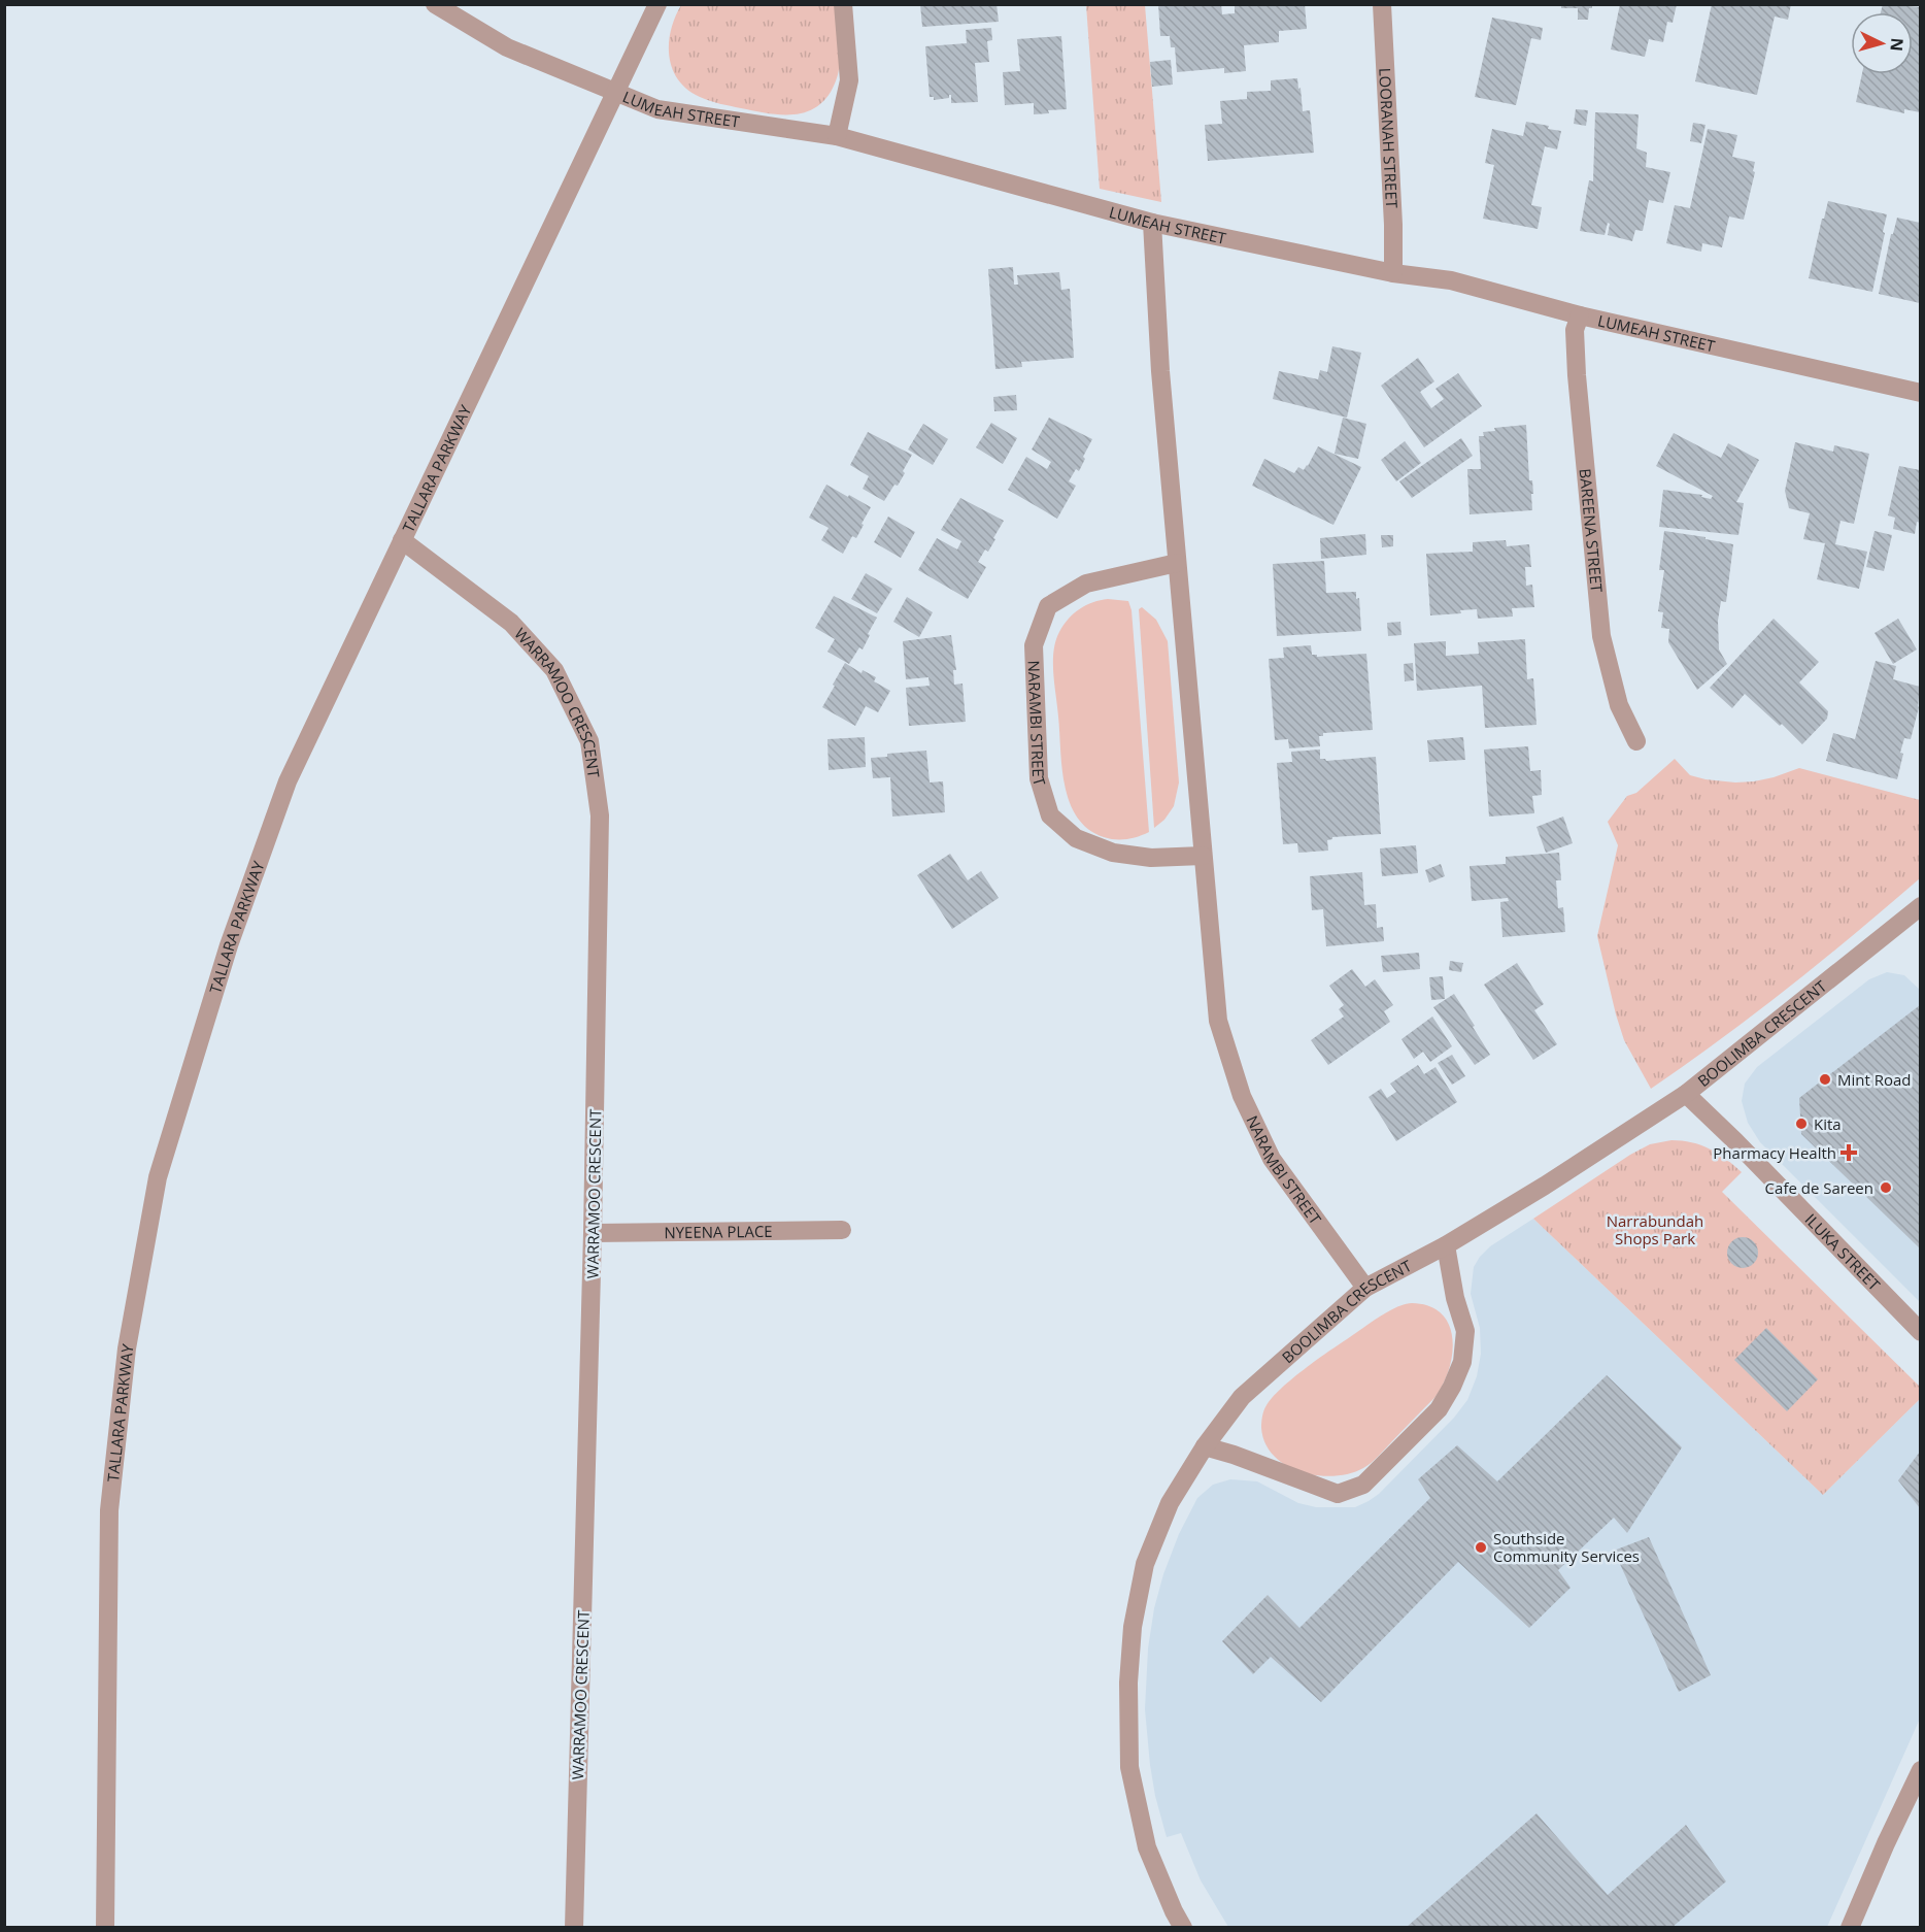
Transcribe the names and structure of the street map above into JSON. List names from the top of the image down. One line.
{"streets":{"street":["LUMEAH STREET","LOORANAH STREET","TALLARA PARKWAY","BAREENA STREET","WARRAMOO CRESCENT","NARAMBI STREET","BOOLIMBA CRESCENT","NYEENA PLACE","ILUKA STREET"]},"crossings":[["LUMEAH STREET","LOORANAH STREET"],["LUMEAH STREET","TALLARA PARKWAY"],["LUMEAH STREET","BAREENA STREET"],["LUMEAH STREET","NARAMBI STREET"],["TALLARA PARKWAY","WARRAMOO CRESCENT"],["WARRAMOO CRESCENT","NYEENA PLACE"],["NARAMBI STREET","BOOLIMBA CRESCENT"],["BOOLIMBA CRESCENT","ILUKA STREET"]],"parks":["Narrabundah Shops Park"],"places":{"other":["Mint Road","Kita","Cafe de Sareen","Southside Community Services"],"health":["Pharmacy Health"]},"north":"right"}
